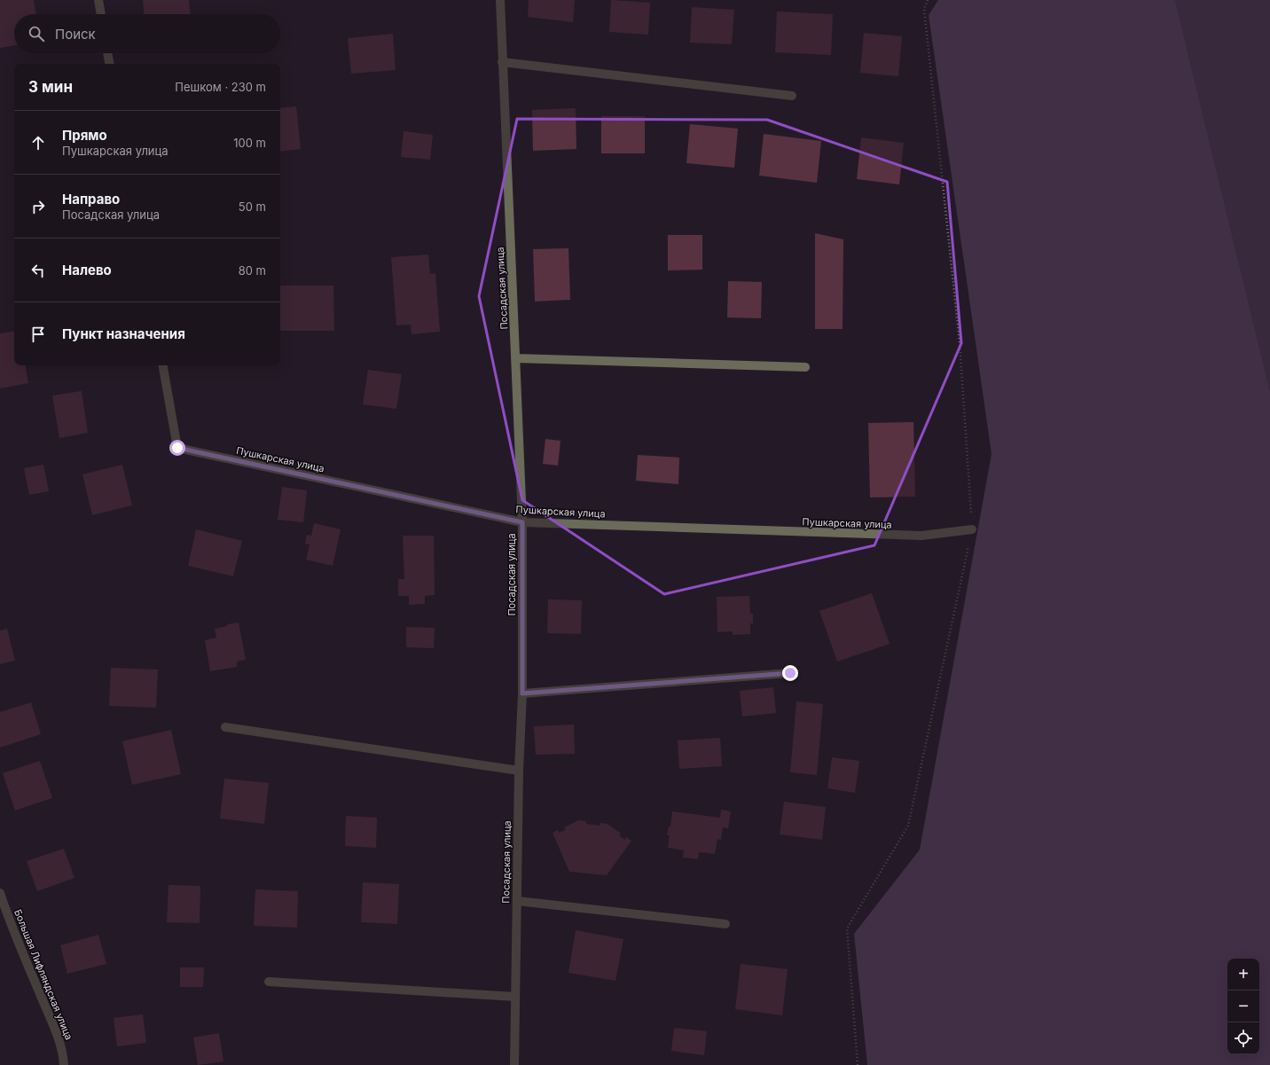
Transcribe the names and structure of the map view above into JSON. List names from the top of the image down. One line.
{"streets":{"street":["Посадская улица","Пушкарская улица","Большая Лифляндская улица"]},"crossings":[["Посадская улица","Пушкарская улица"]],"page":{"search":"Поиск","heading":["3 мин","Пешком · 230 m"],"list":[["Прямо","Пушкарская улица","100 m"],["Направо","Посадская улица","50 m"],["Налево","80 m"],"Пункт назначения"],"map_buttons":["+","−"]}}
